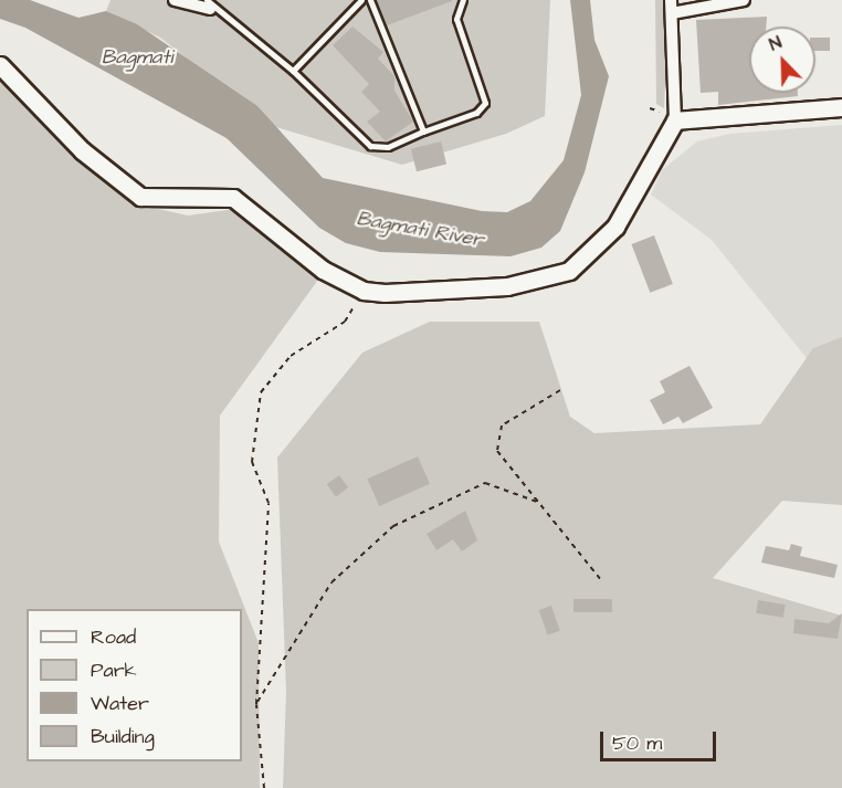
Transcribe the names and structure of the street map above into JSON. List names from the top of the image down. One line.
{"water":["Bagmati","Bagmati River"],"legend":["Road","Park","Water","Building"],"scale_bar":"50 m","north":"top left"}
